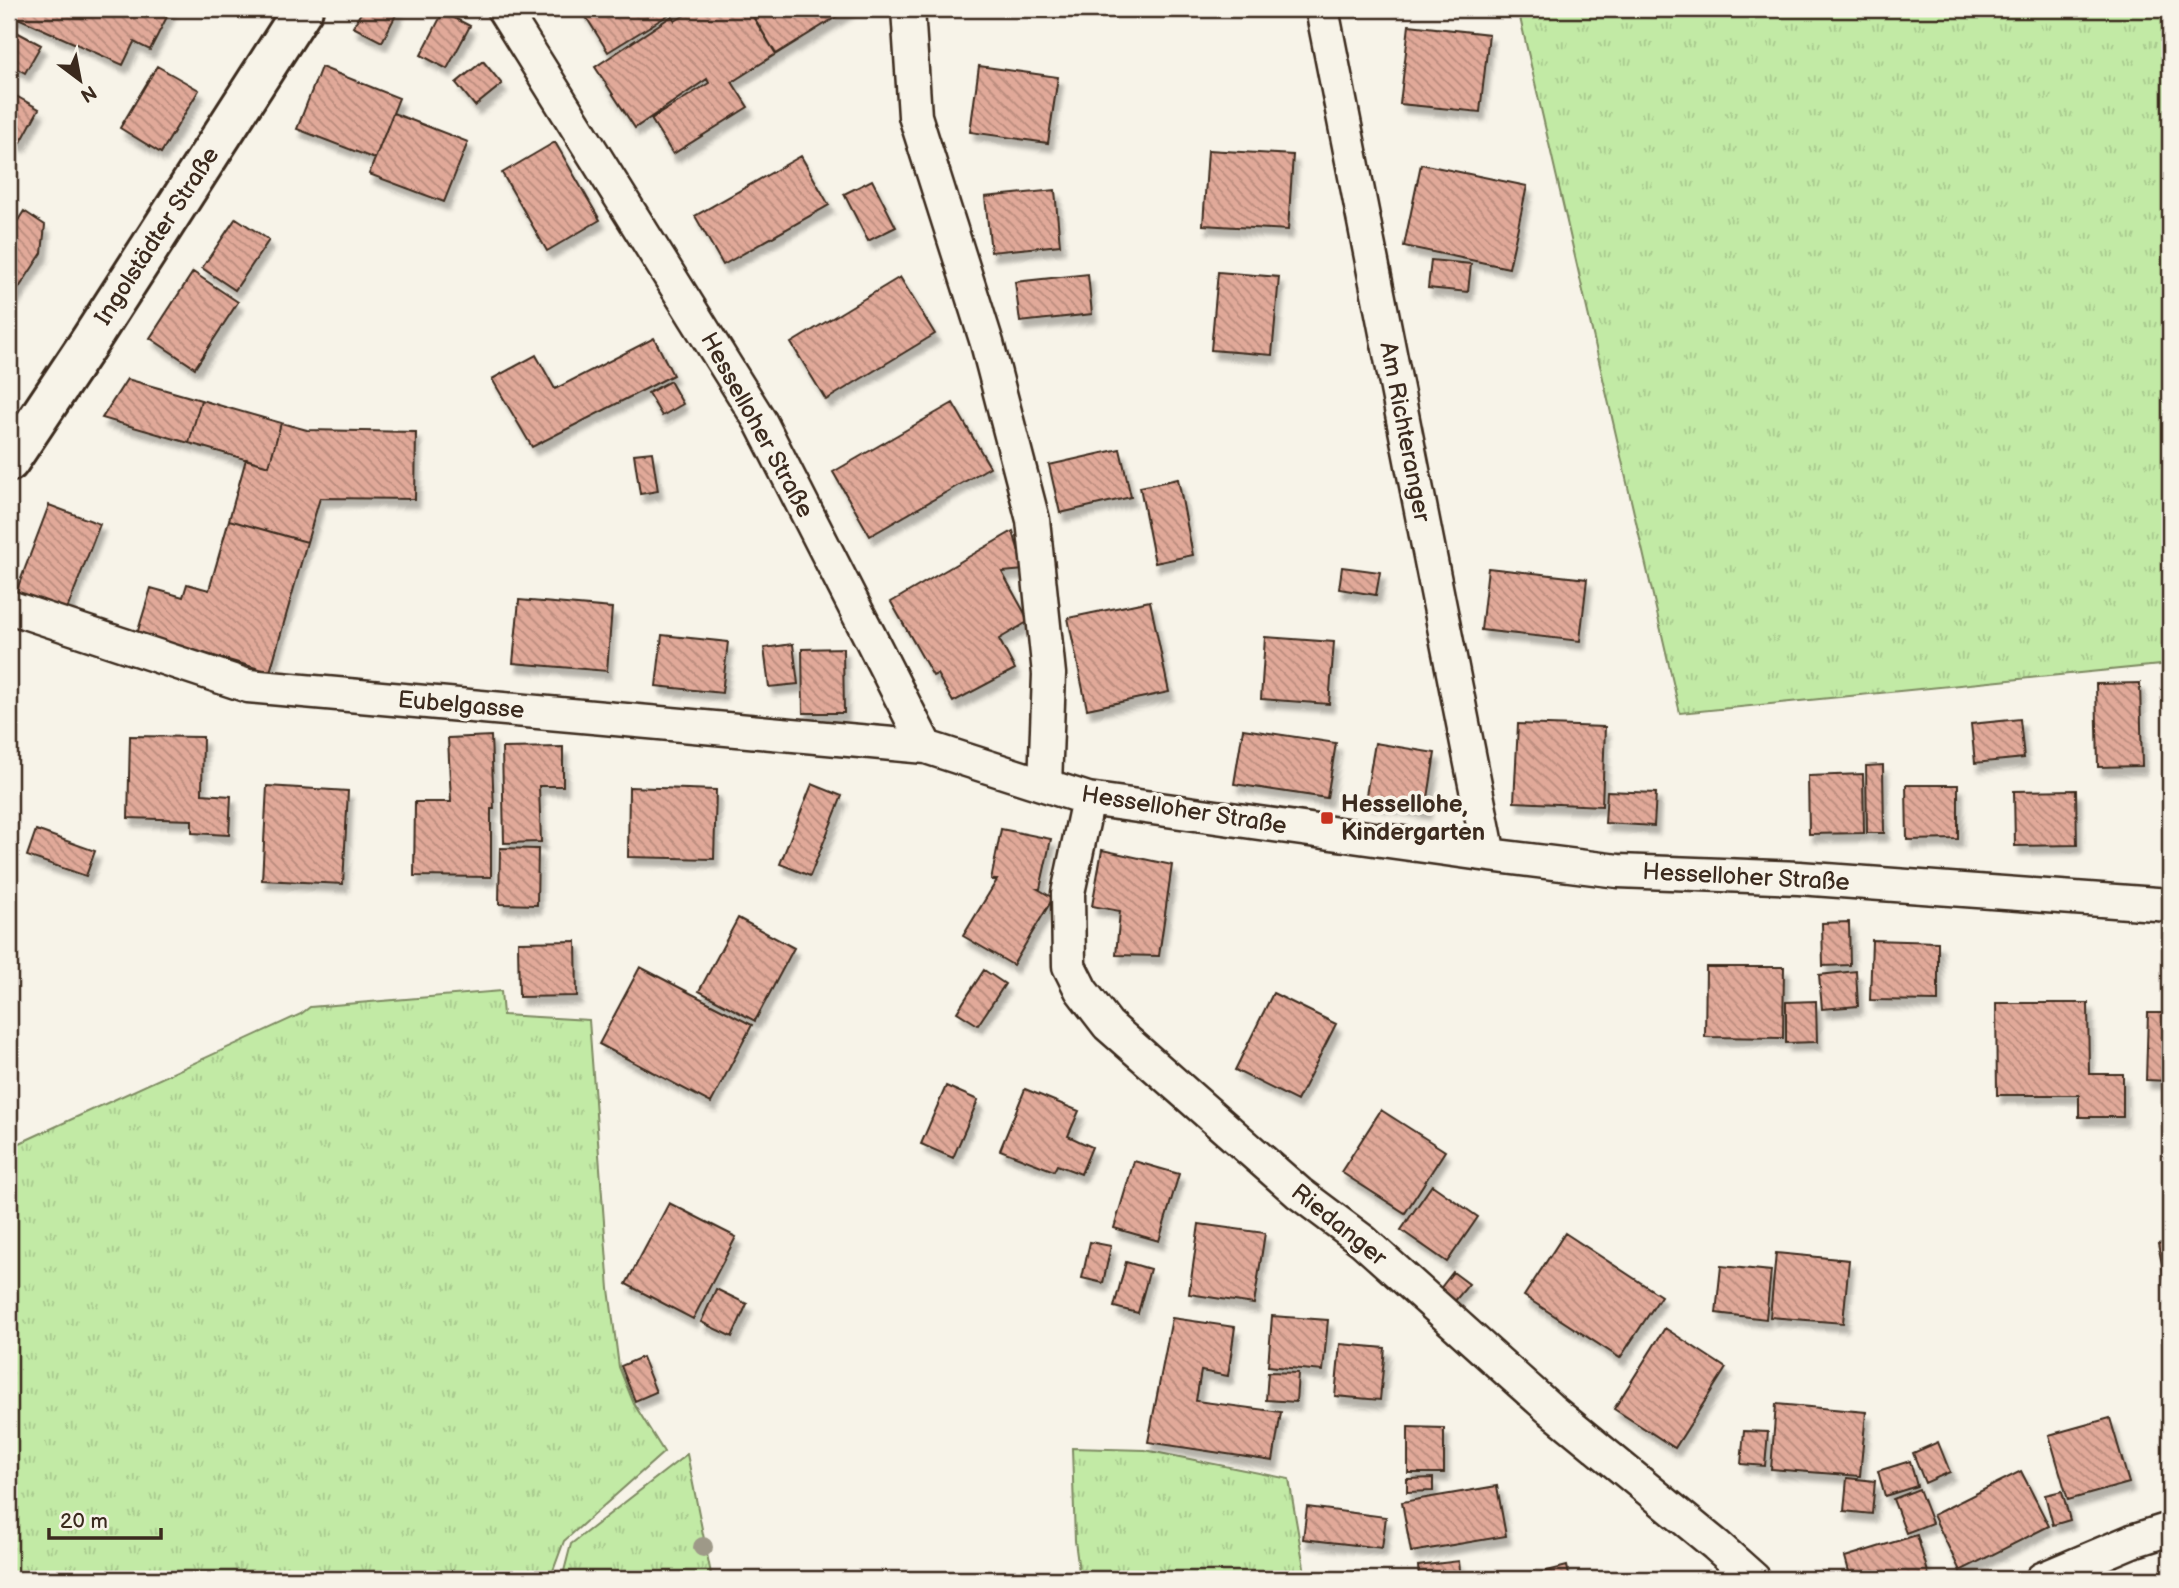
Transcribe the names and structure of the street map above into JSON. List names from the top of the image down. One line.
{"streets":{"main road":["Ingolstädter Straße"],"street":["Hesselloher Straße","Am Richteranger","Eubelgasse","Riedanger"]},"crossings":[["Hesselloher Straße","Am Richteranger"],["Hesselloher Straße","Eubelgasse"],["Hesselloher Straße","Riedanger"]],"places":{"transit":["Hessellohe, Kindergarten"]},"scale_bar":"20 m","north":"bottom right"}
